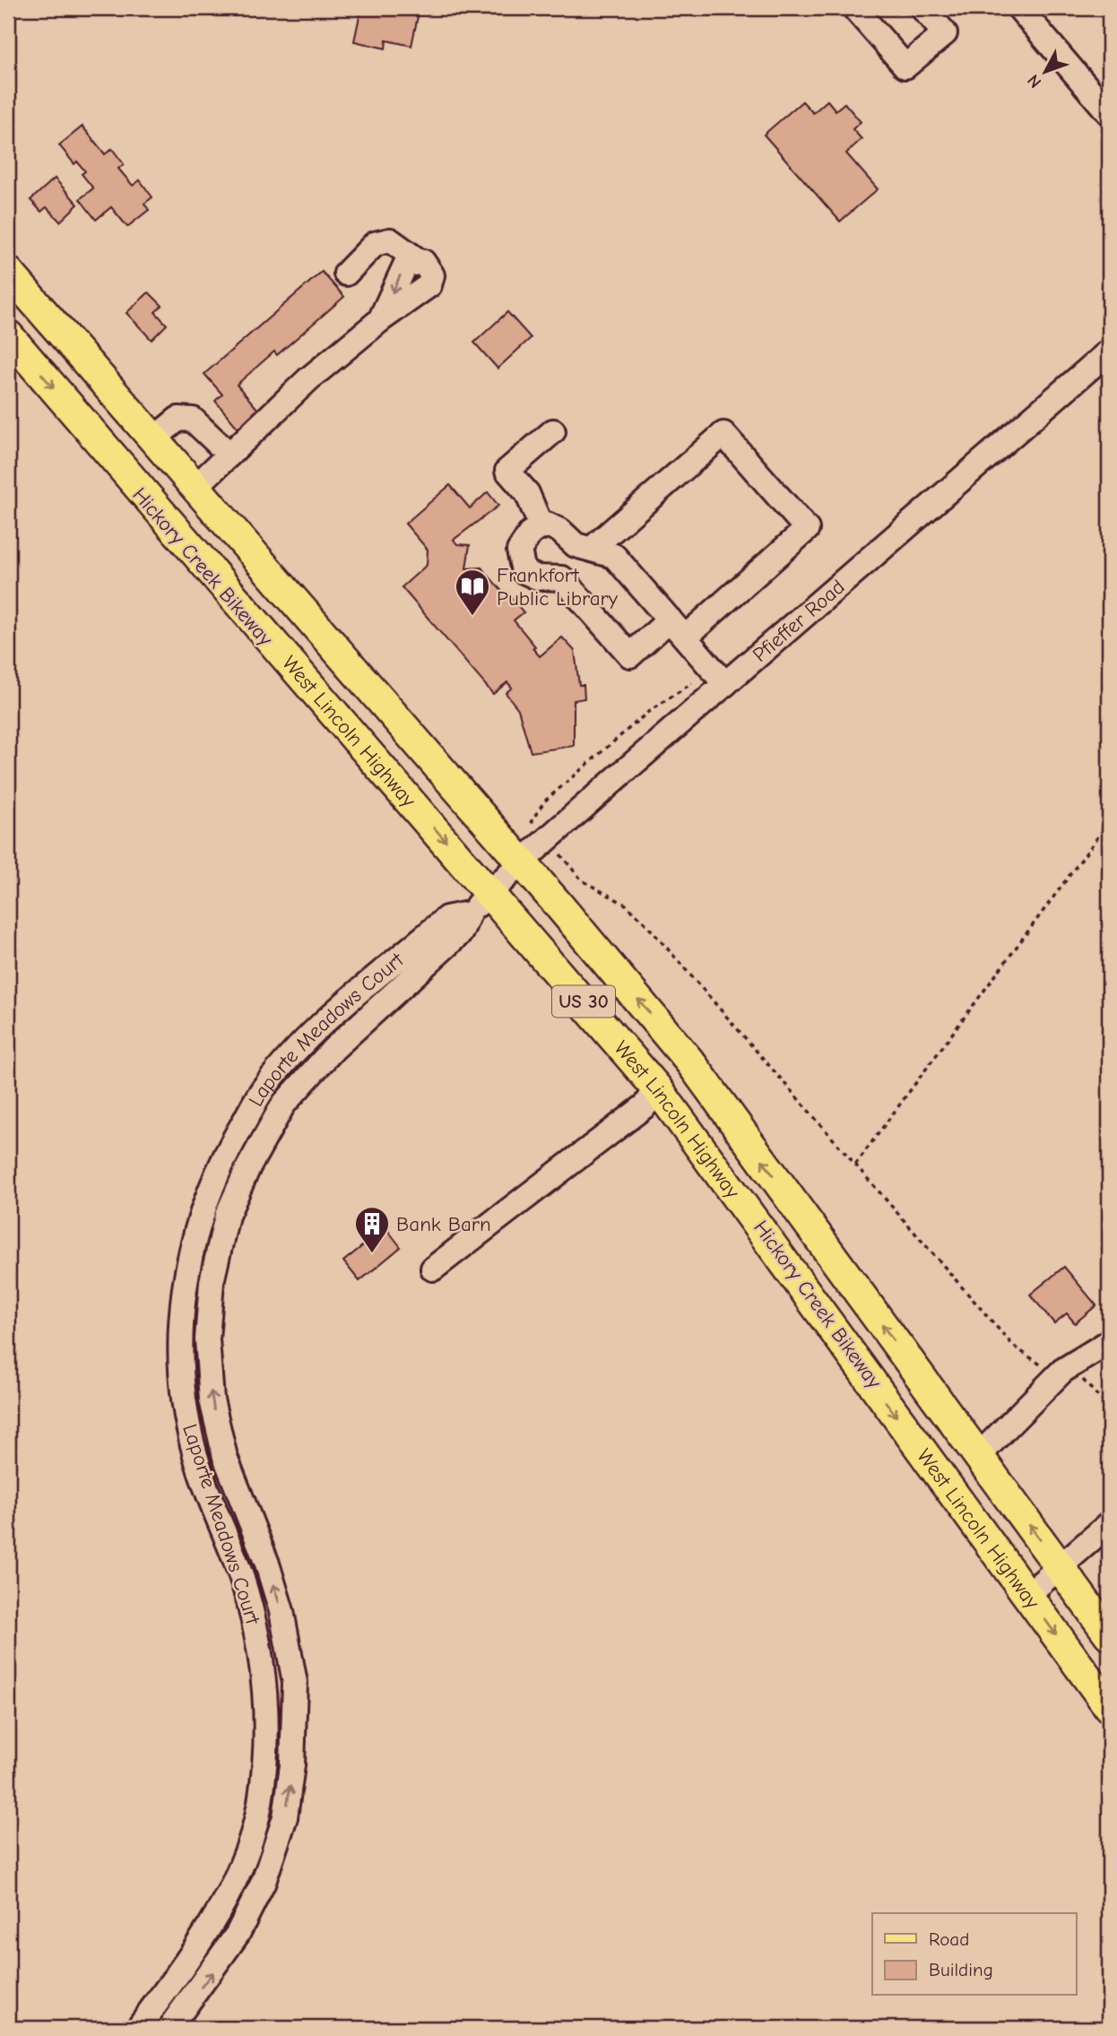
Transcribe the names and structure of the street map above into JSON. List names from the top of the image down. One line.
{"streets":{"main road":["West Lincoln Highway","US 30"],"street":["Pfieffer Road","Laporte Meadows Court"]},"crossings":[["Pfieffer Road","West Lincoln Highway"],["Pfieffer Road","Laporte Meadows Court"],["West Lincoln Highway","Laporte Meadows Court"]],"places":{"library":["Frankfort Public Library"],"building":["Bank Barn"]},"legend":["Road","Building"],"north":"bottom left"}
